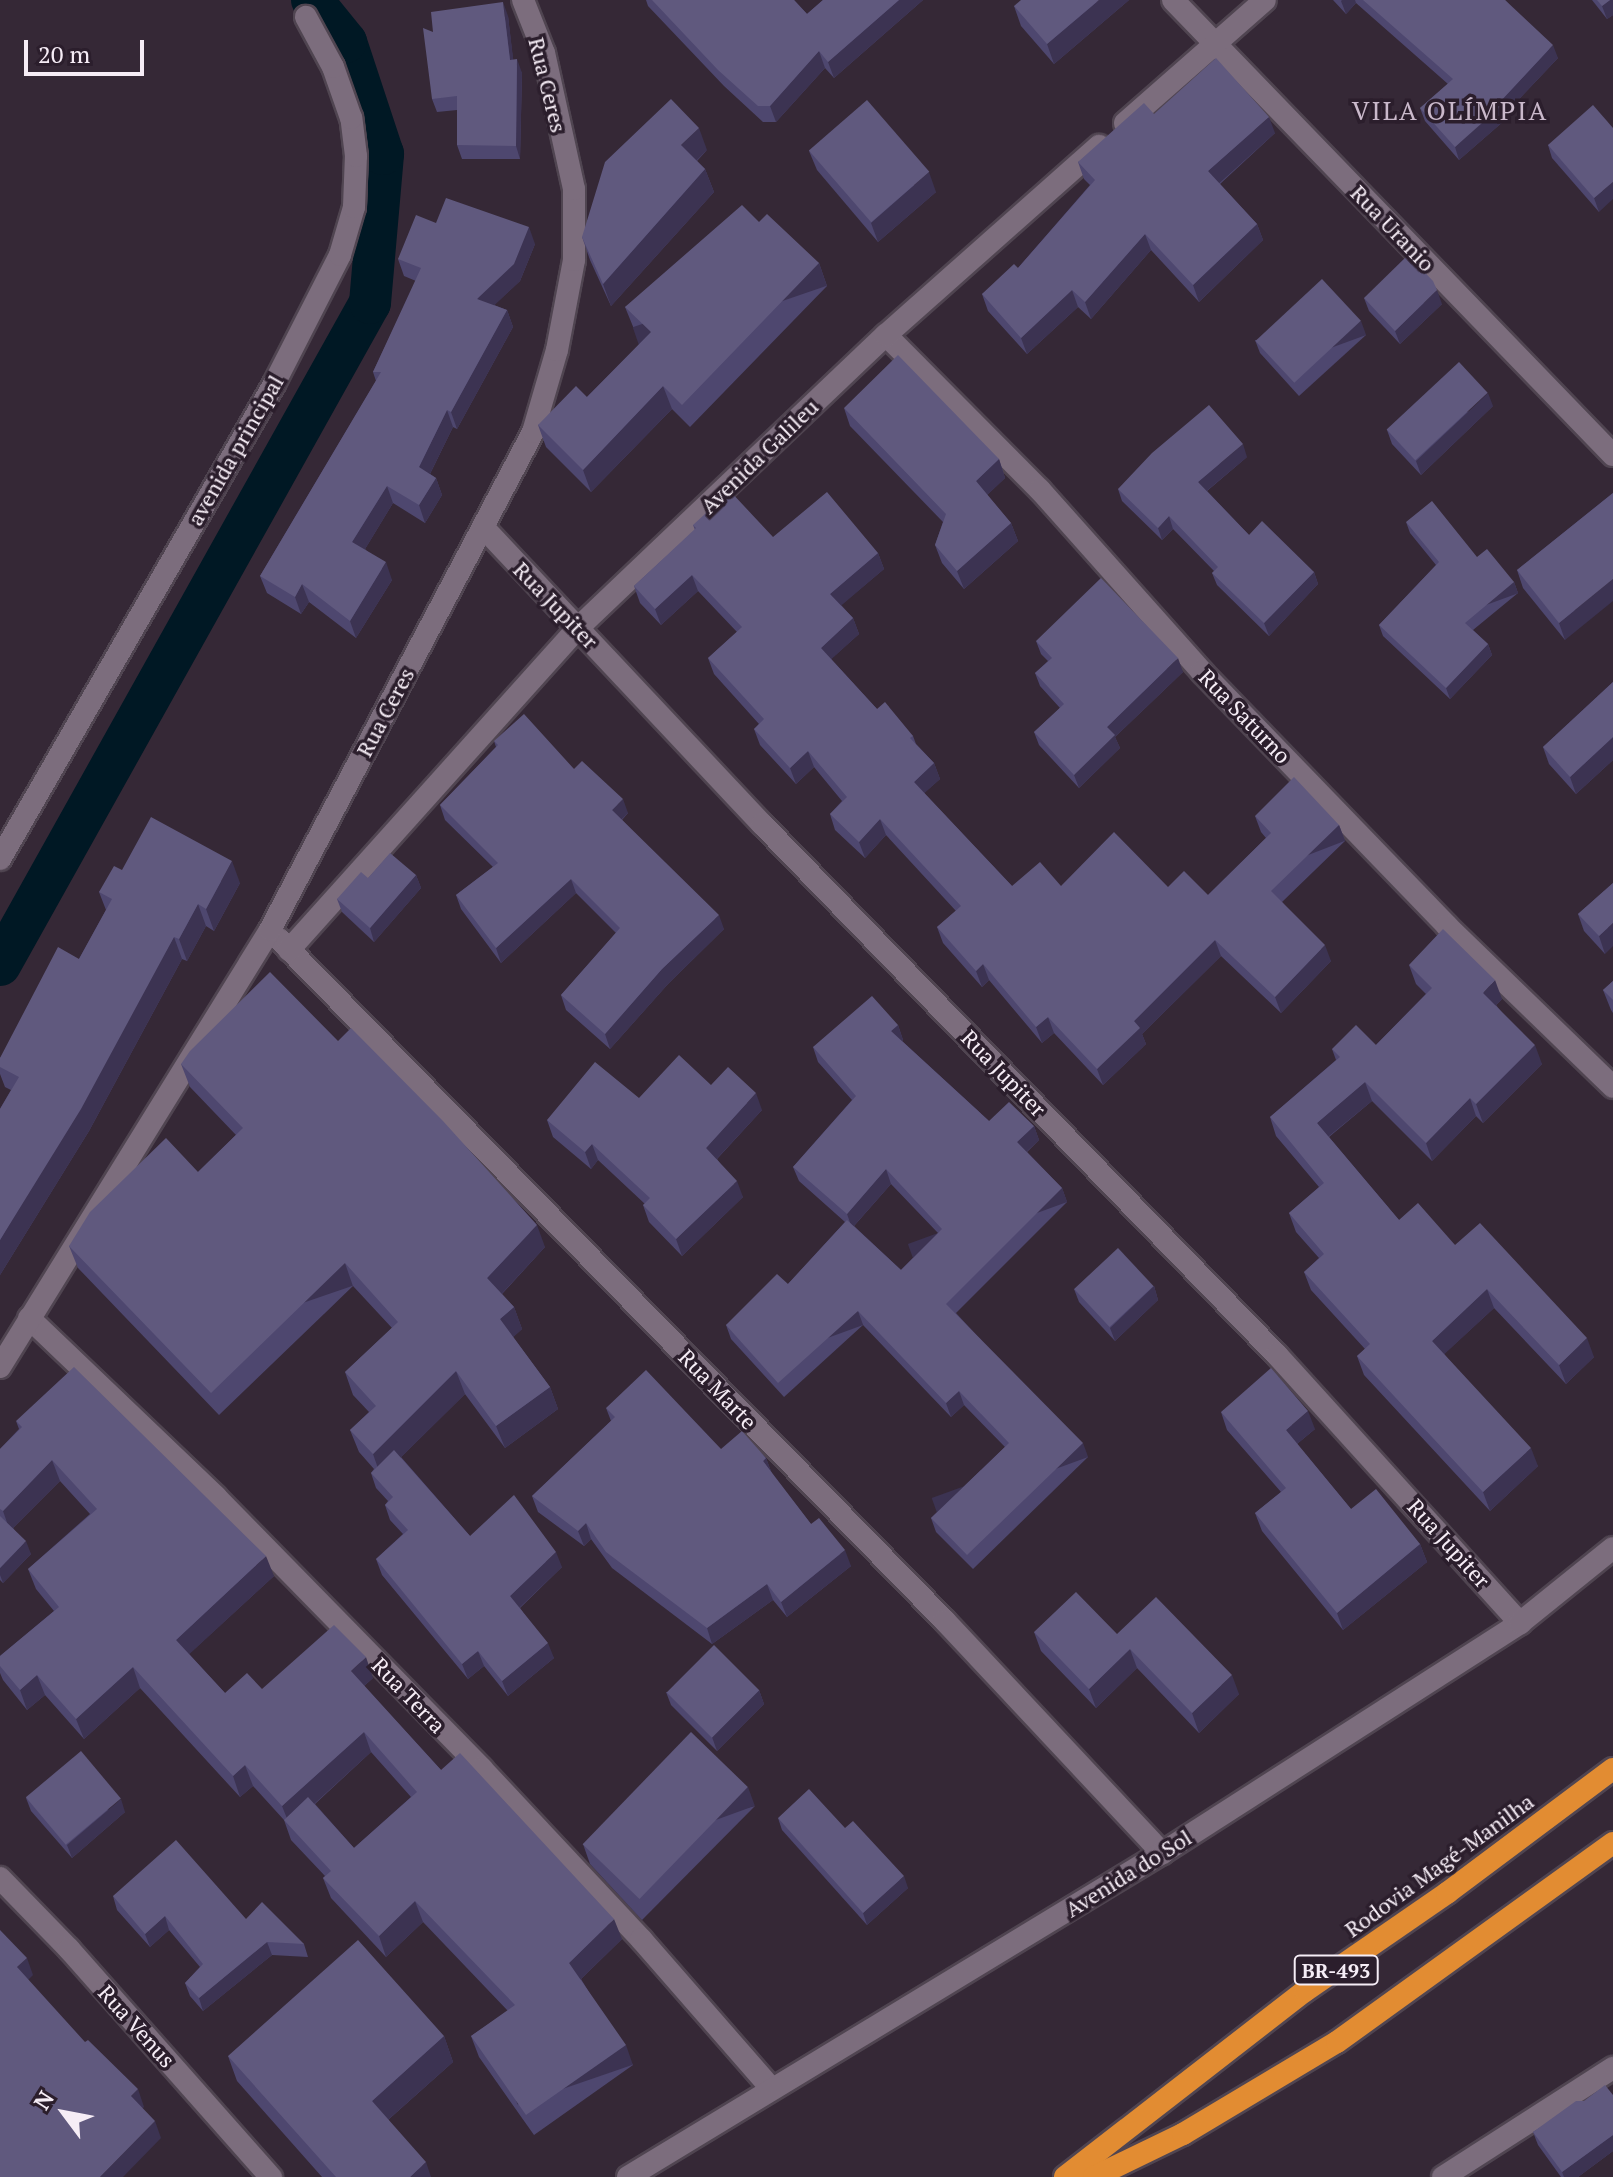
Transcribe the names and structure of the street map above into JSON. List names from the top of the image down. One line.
{"streets":{"highway":["Rodovia Magé-Manilha","BR-493"],"street":["Rua Ceres","Rua Uranio","avenida principal","Avenida Galileu","Rua Jupiter","Rua Saturno","Rua Marte","Rua Terra","Avenida do Sol","Rua Venus"]},"crossings":[["Rua Ceres","Rua Jupiter"],["Rua Ceres","Rua Marte"],["Rua Ceres","Rua Terra"],["Rua Uranio","Avenida Galileu"],["Avenida Galileu","Rua Jupiter"],["Avenida Galileu","Rua Saturno"],["Avenida Galileu","Rua Marte"],["Rua Jupiter","Avenida do Sol"],["Rua Marte","Avenida do Sol"],["Rua Terra","Avenida do Sol"]],"districts":["VILA OLÍMPIA"],"scale_bar":"20 m","north":"top left"}
